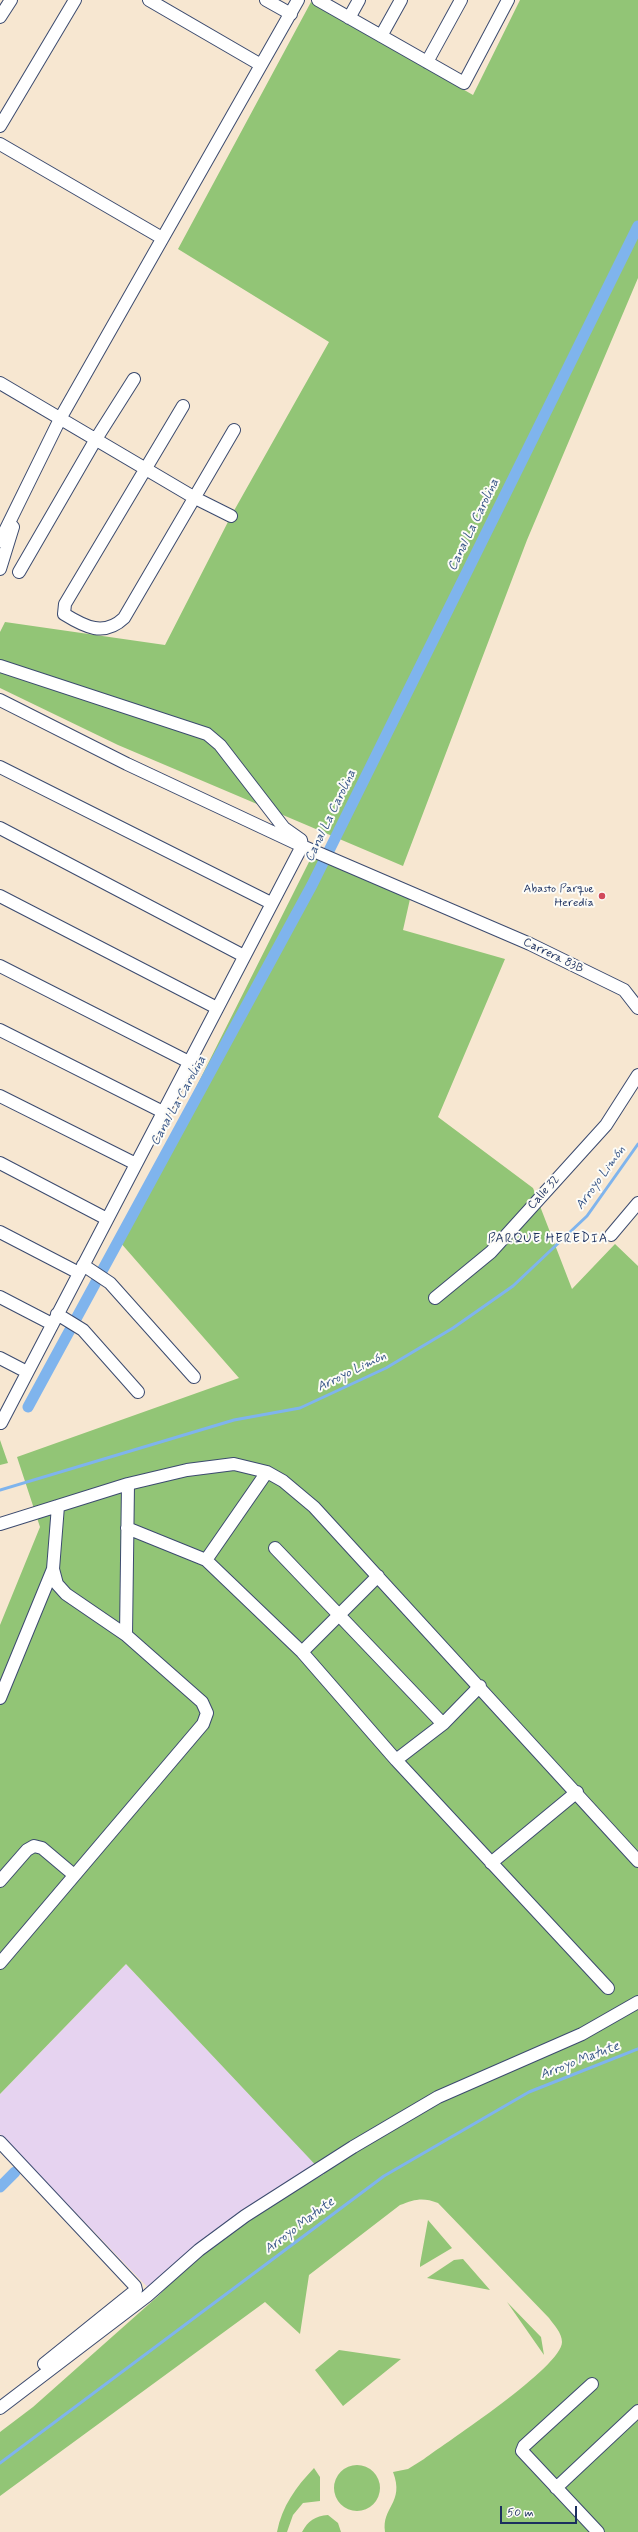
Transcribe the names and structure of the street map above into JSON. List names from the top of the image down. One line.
{"streets":{"street":["Carrera 83B","Calle 32"]},"districts":["PARQUE HEREDIA"],"water":["Canal La Carolina","Arroyo Limón","Arroyo Matute"],"places":["Abasto Parque Heredia"],"scale_bar":"50 m"}
